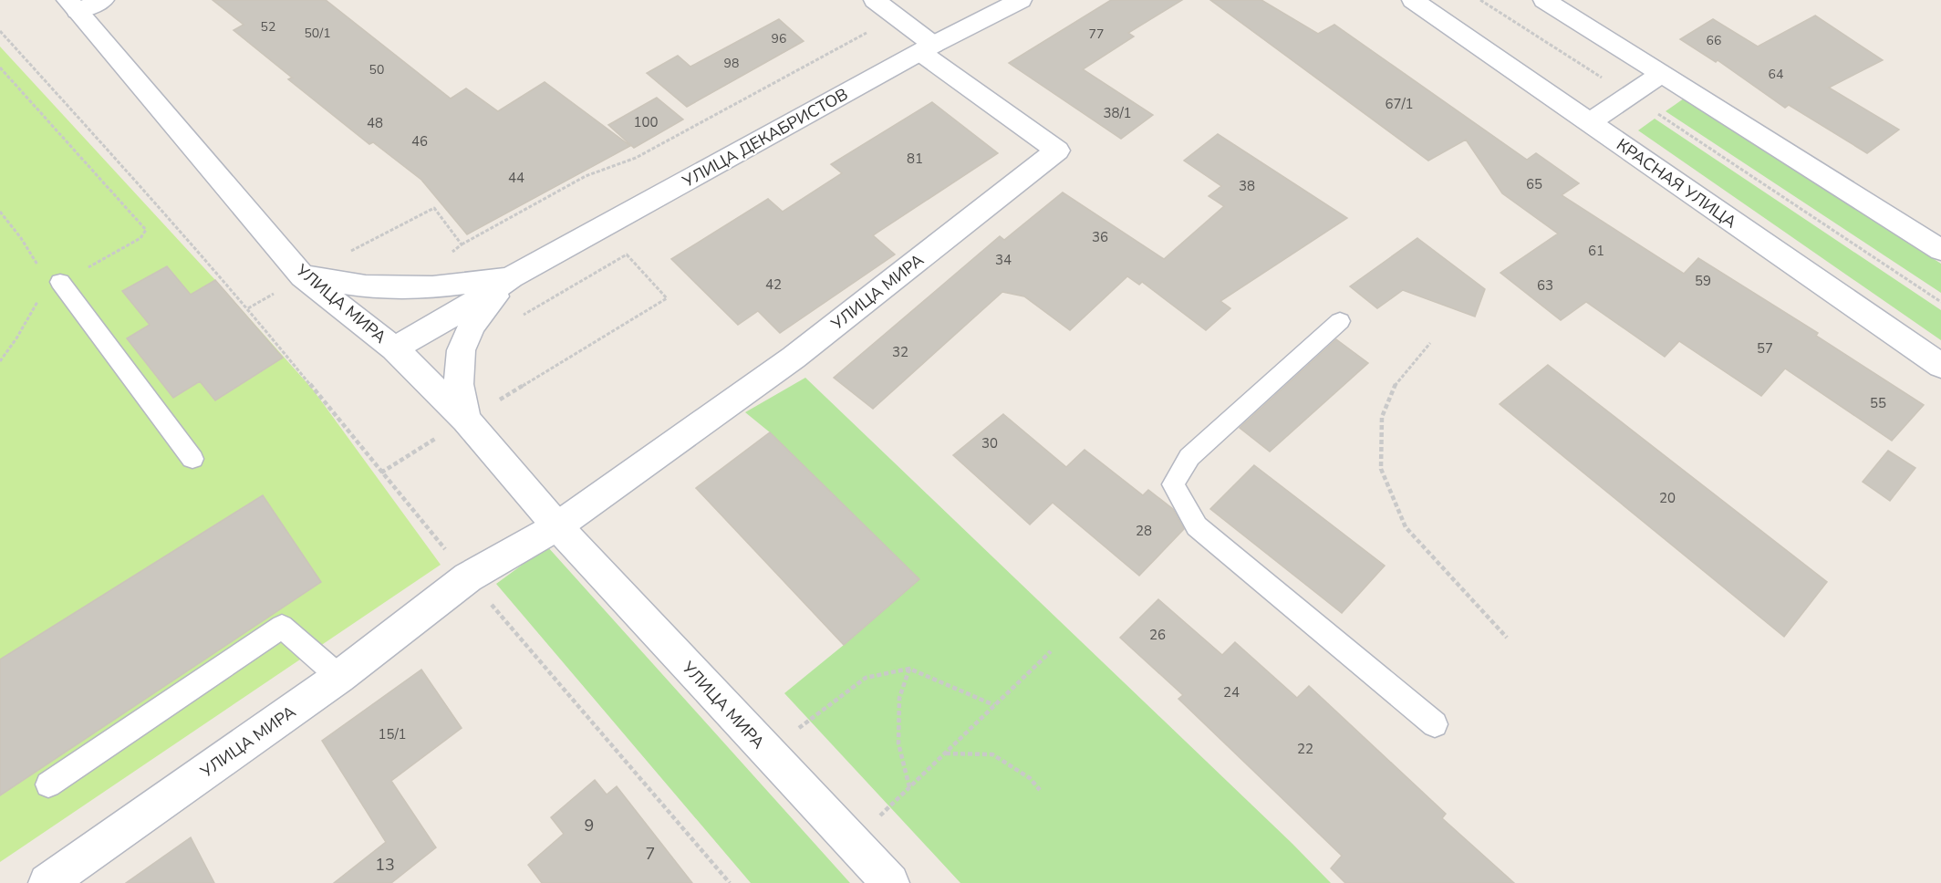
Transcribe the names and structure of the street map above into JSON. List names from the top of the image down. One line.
{"streets":{"street":["УЛИЦА ДЕКАБРИСТОВ","КРАСНАЯ УЛИЦА","УЛИЦА МИРА"]},"crossings":[["УЛИЦА ДЕКАБРИСТОВ","УЛИЦА МИРА"]],"house_numbers":["52","50/1","77","96","66","98","50","64","67/1","38/1","100","48","46","81","44","65","38","36","61","34","59","42","63","57","32","55","30","20","28","26","24","15/1","22","9","7","13"]}
